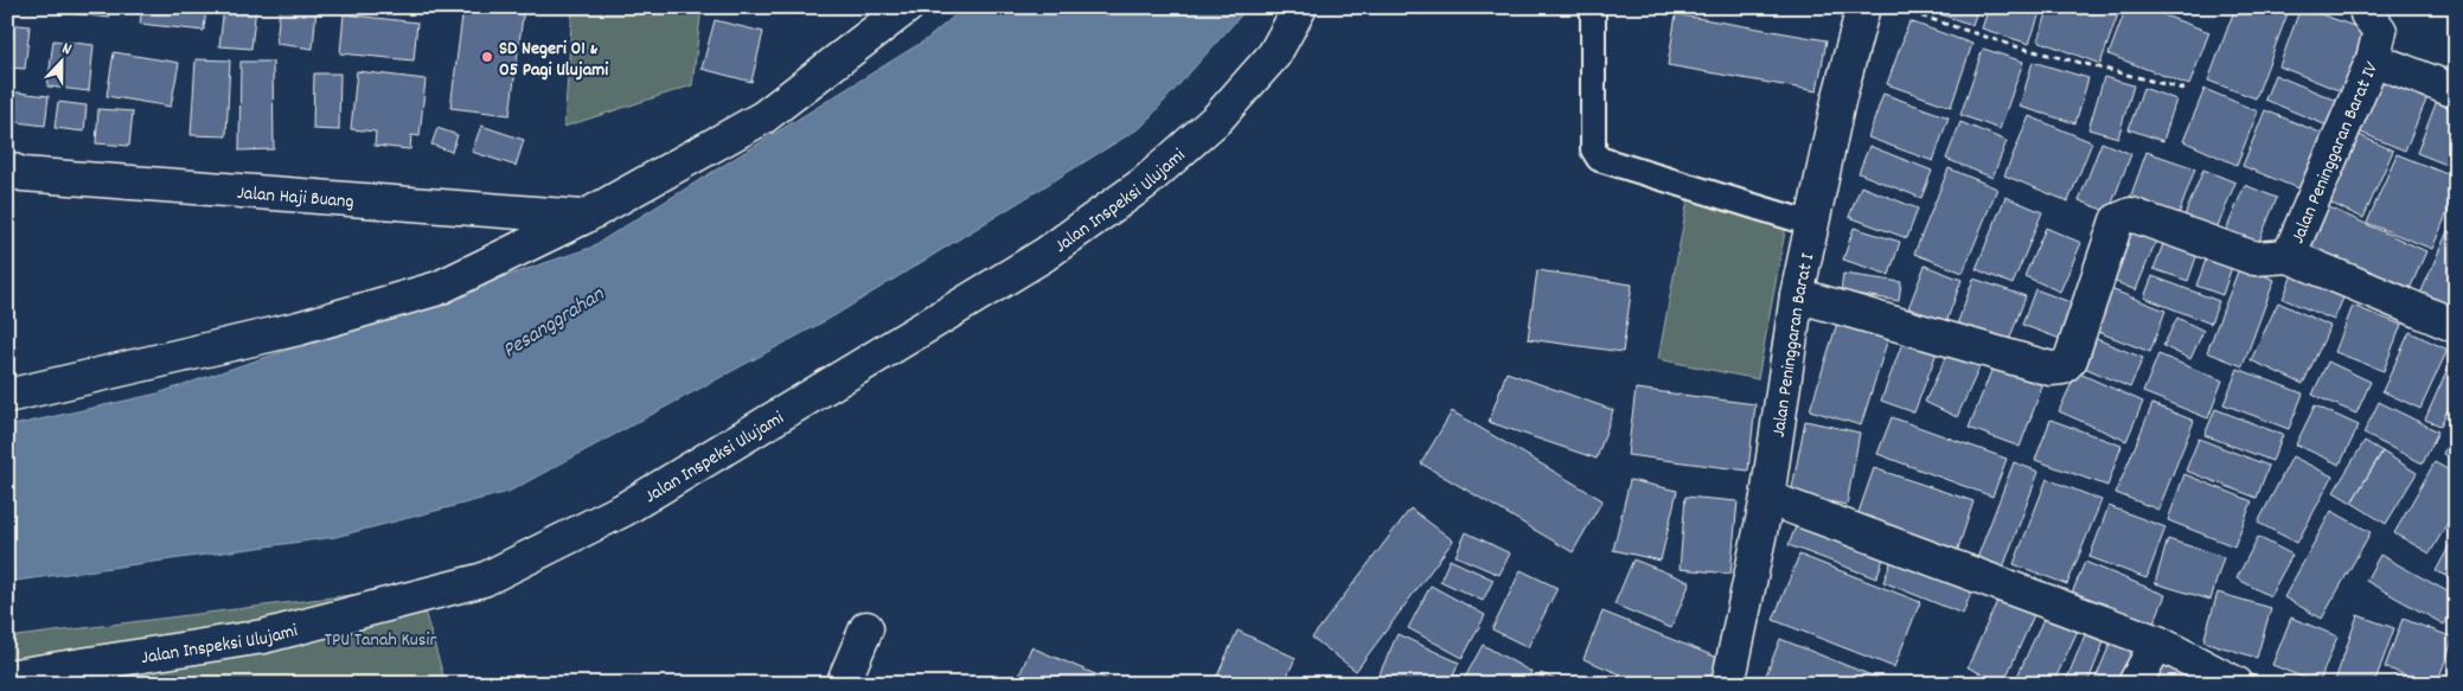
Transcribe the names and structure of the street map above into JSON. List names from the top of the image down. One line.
{"streets":{"street":["Jalan Peninggaran Barat IV","Jalan Haji Buang","Jalan Inspeksi Ulujami","Jalan Peninggaran Barat I"]},"water":["Pesanggrahan"],"parks":["TPU Tanah Kusir"],"places":["SD Negeri 01 & 05 Pagi Ulujami"],"north":"top"}
